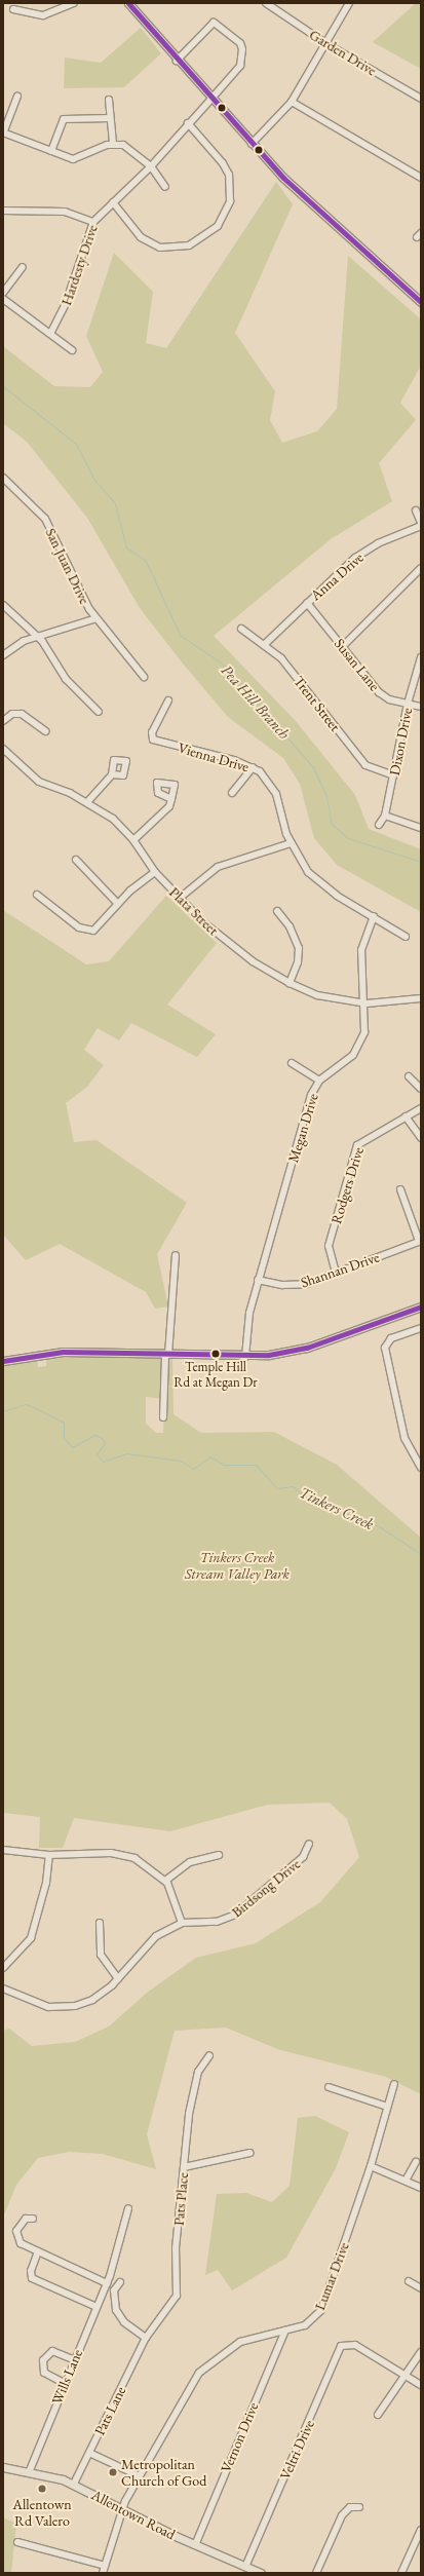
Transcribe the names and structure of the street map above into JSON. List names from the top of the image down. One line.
{"streets":{"main road":["Allentown Road"],"street":["Garden Drive","Hardesty Drive","San Juan Drive","Anna Drive","Susan Lane","Trent Street","Dixon Drive","Vienna Drive","Plata Street","Megan Drive","Rodgers Drive","Shannan Drive","Birdsong Drive","Pats Place","Lumar Drive","Wills Lane","Pats Lane","Vernon Drive","Veltri Drive"]},"crossings":[["Anna Drive","Susan Lane"],["Anna Drive","Trent Street"],["Susan Lane","Dixon Drive"],["Trent Street","Dixon Drive"],["Vienna Drive","Megan Drive"],["Plata Street","Megan Drive"],["Megan Drive","Shannan Drive"],["Rodgers Drive","Shannan Drive"],["Pats Place","Pats Lane"],["Lumar Drive","Vernon Drive"],["Lumar Drive","Allentown Road"],["Wills Lane","Allentown Road"],["Pats Lane","Allentown Road"],["Vernon Drive","Allentown Road"],["Veltri Drive","Allentown Road"]],"water":["Pea Hill Branch","Tinkers Creek"],"parks":["Tinkers Creek Stream Valley Park"],"places":["Temple Hill Rd at Megan Dr","Metropolitan Church of God","Allentown Rd Valero"]}
